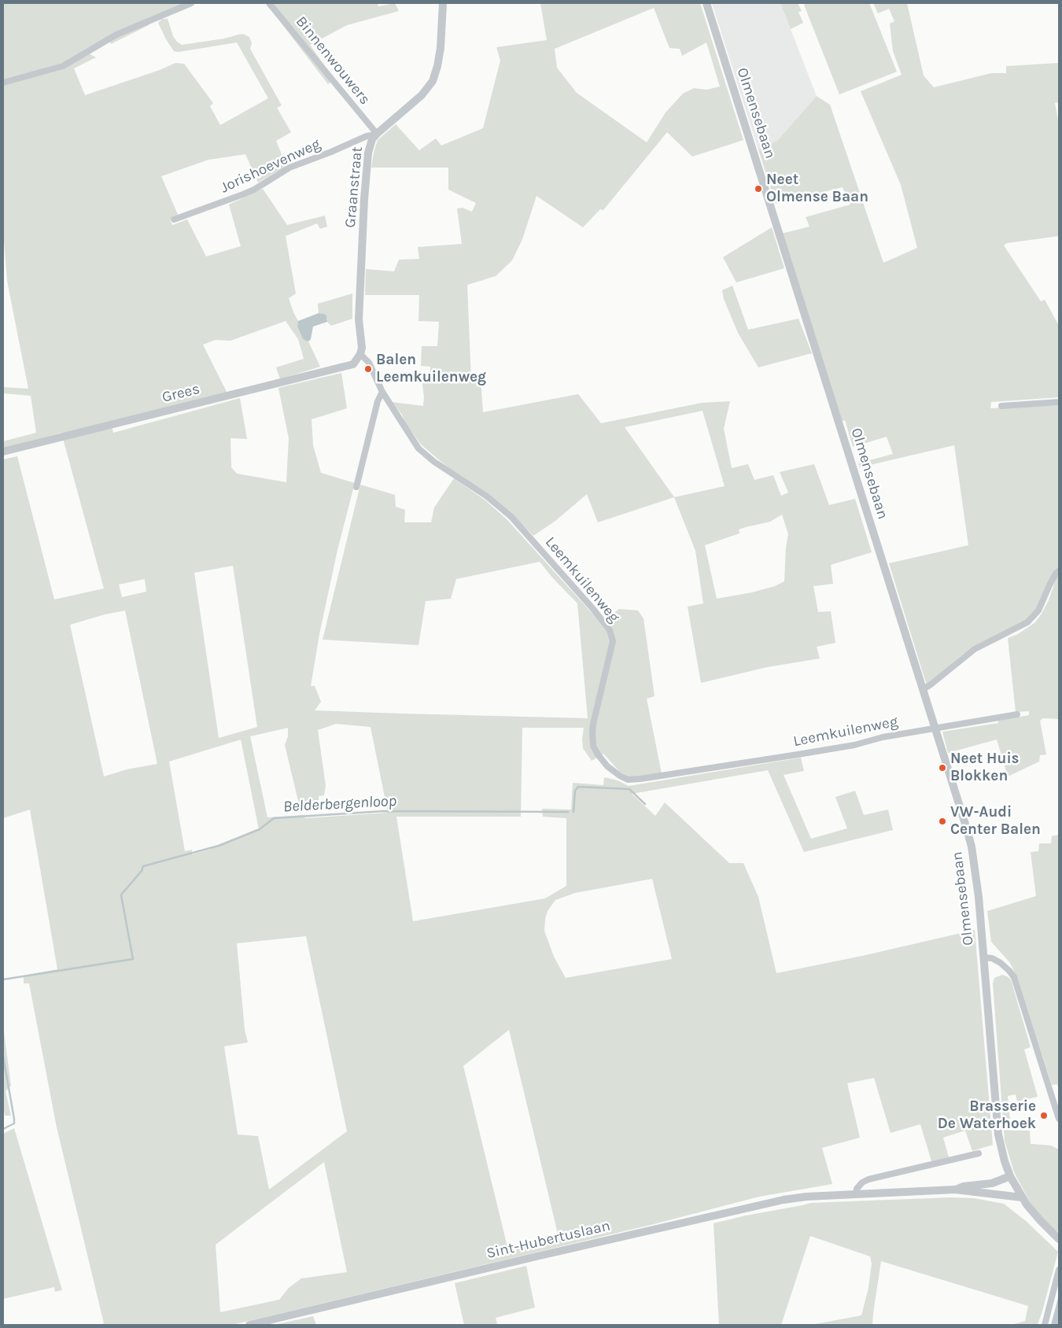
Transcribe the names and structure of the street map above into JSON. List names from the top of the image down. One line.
{"streets":{"street":["Binnenwouwers","Olmensebaan","Jorishoevenweg","Graanstraat","Grees","Leemkuilenweg","Sint-Hubertuslaan"]},"crossings":[["Binnenwouwers","Jorishoevenweg"],["Binnenwouwers","Graanstraat"],["Olmensebaan","Leemkuilenweg"],["Olmensebaan","Sint-Hubertuslaan"],["Jorishoevenweg","Graanstraat"],["Graanstraat","Grees"],["Graanstraat","Leemkuilenweg"],["Grees","Leemkuilenweg"]],"water":["Belderbergenloop"],"places":["Neet Olmense Baan","Balen Leemkuilenweg","Neet Huis Blokken","VW-Audi Center Balen","Brasserie De Waterhoek"]}
